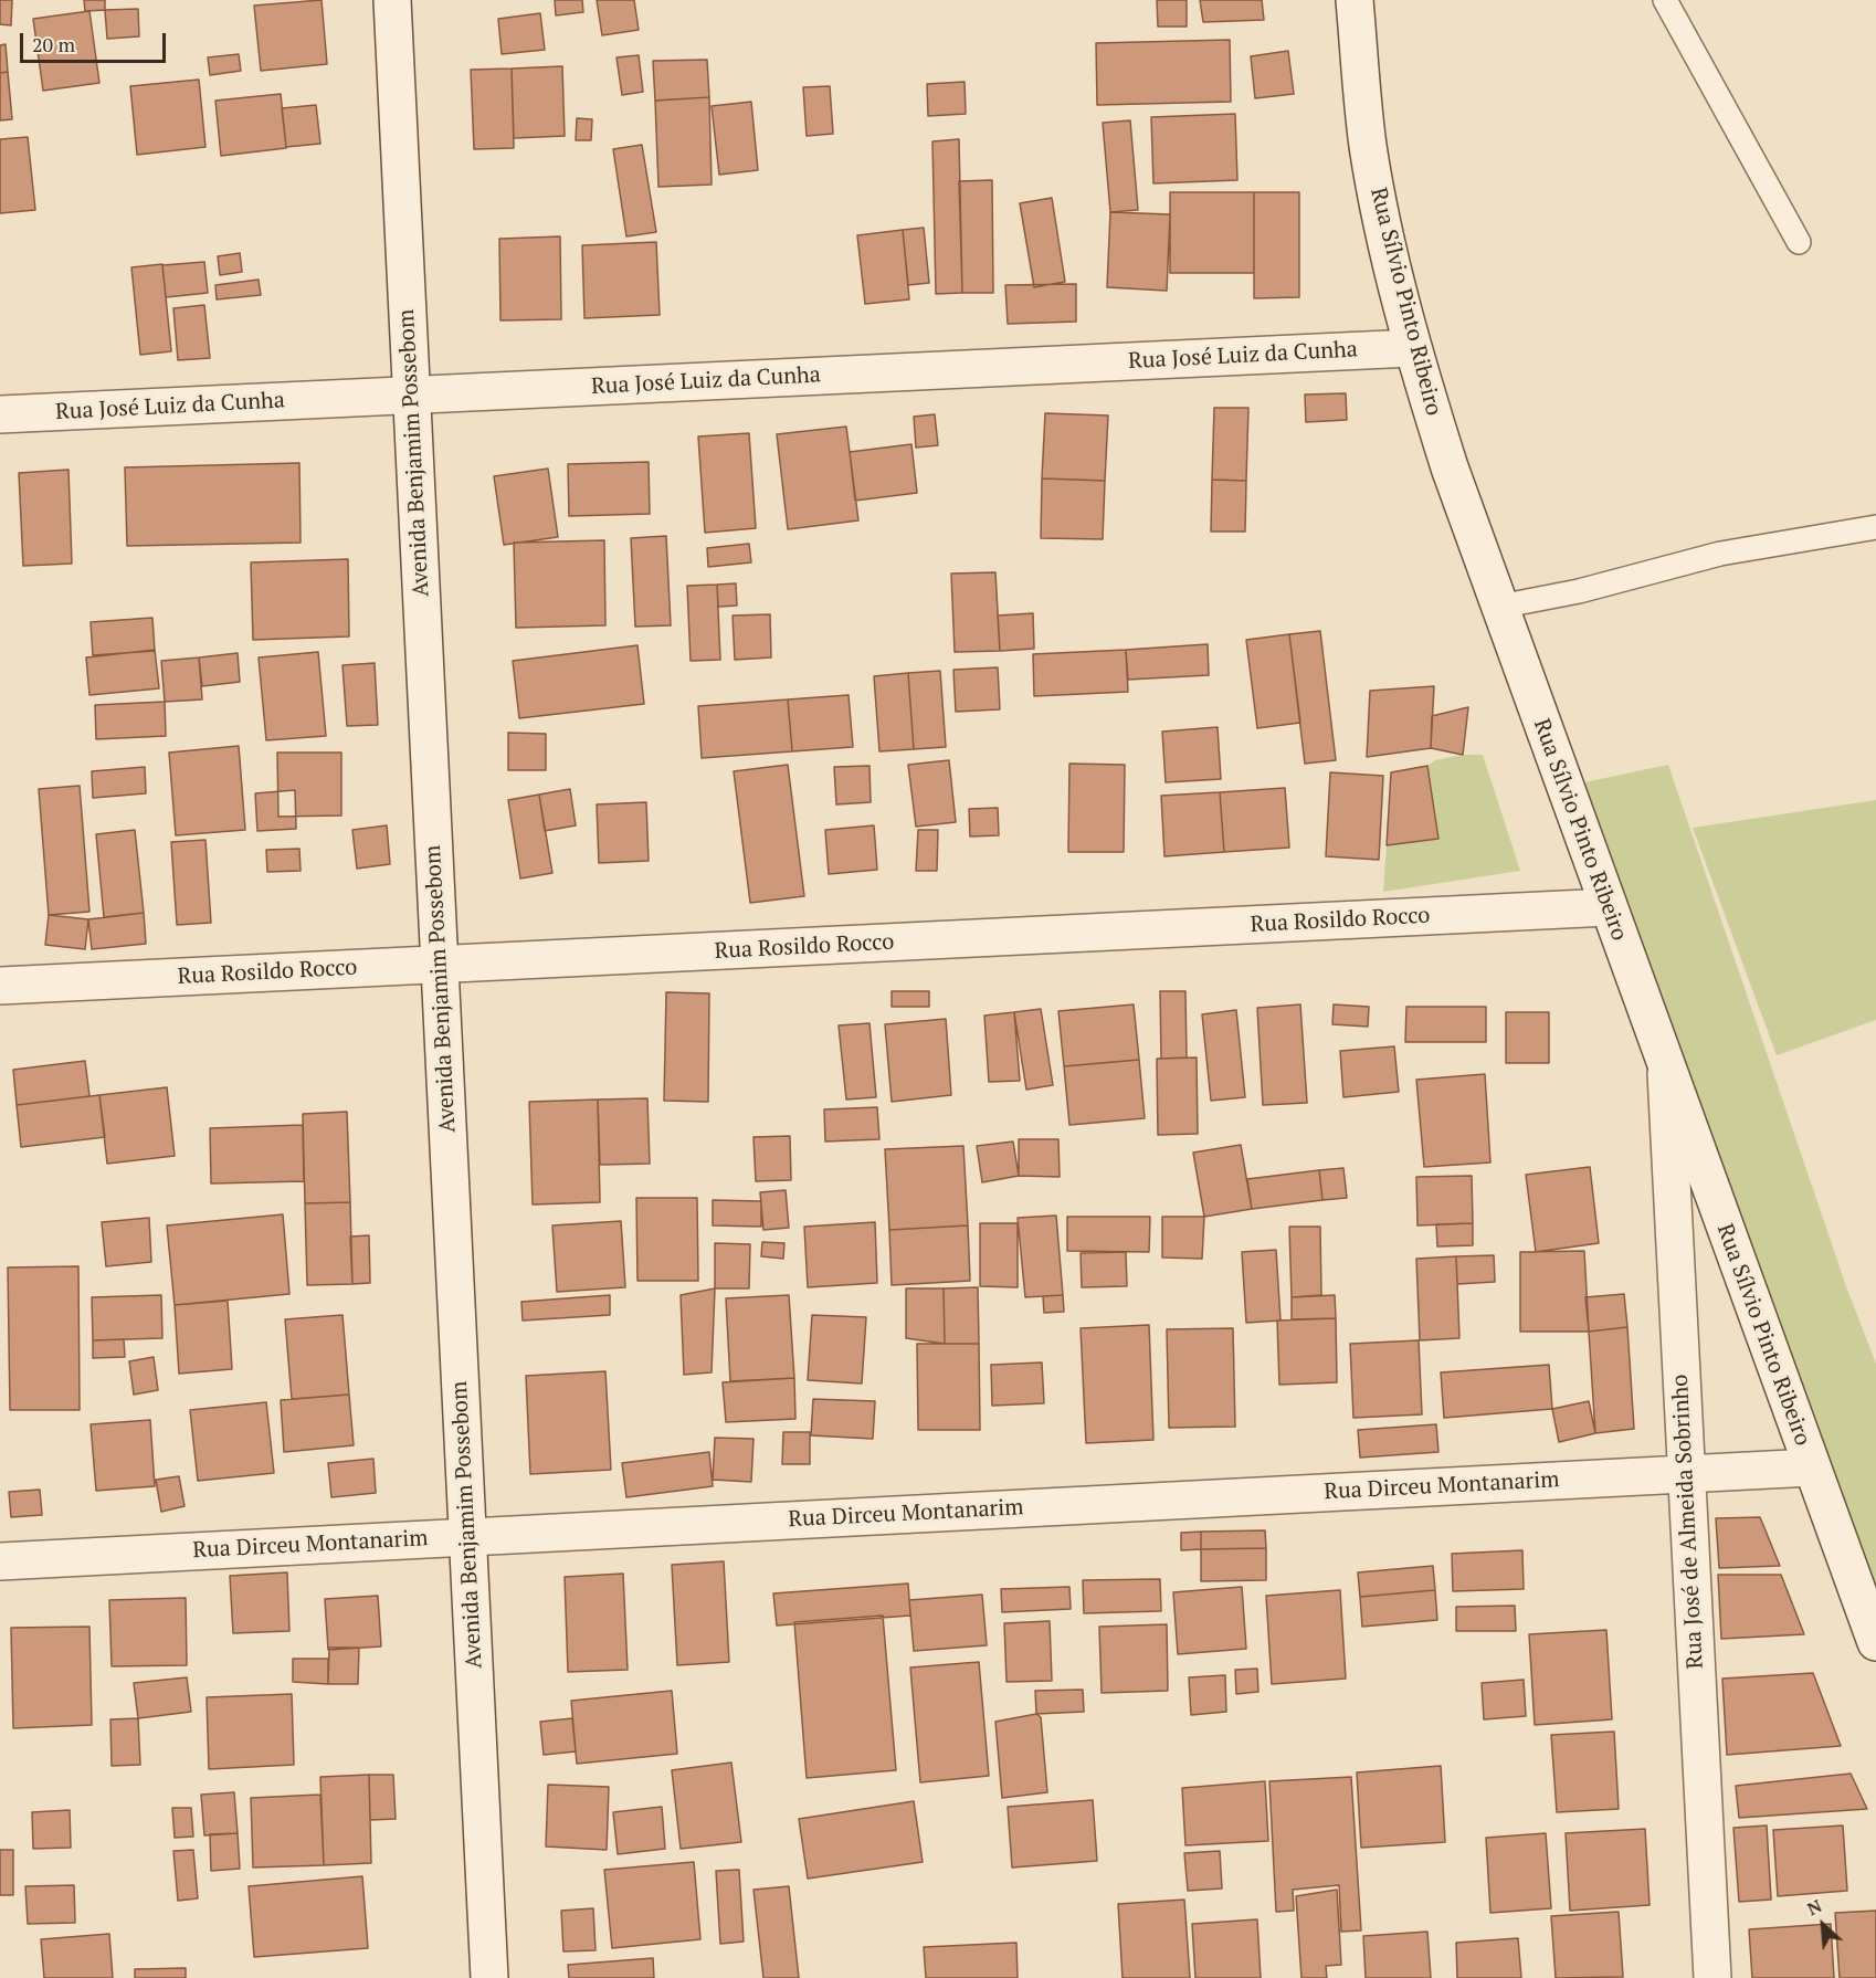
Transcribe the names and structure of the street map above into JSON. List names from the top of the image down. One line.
{"streets":{"street":["Rua Sílvio Pinto Ribeiro","Rua José Luiz da Cunha","Avenida Benjamim Possebom","Rua Rosildo Rocco","Rua Dirceu Montanarim","Rua José de Almeida Sobrinho"]},"crossings":[["Rua Sílvio Pinto Ribeiro","Rua José Luiz da Cunha"],["Rua Sílvio Pinto Ribeiro","Rua Rosildo Rocco"],["Rua Sílvio Pinto Ribeiro","Rua Dirceu Montanarim"],["Rua Sílvio Pinto Ribeiro","Rua José de Almeida Sobrinho"],["Rua José Luiz da Cunha","Avenida Benjamim Possebom"],["Avenida Benjamim Possebom","Rua Rosildo Rocco"],["Avenida Benjamim Possebom","Rua Dirceu Montanarim"],["Rua Dirceu Montanarim","Rua José de Almeida Sobrinho"]],"scale_bar":"20 m","north":"top left"}
